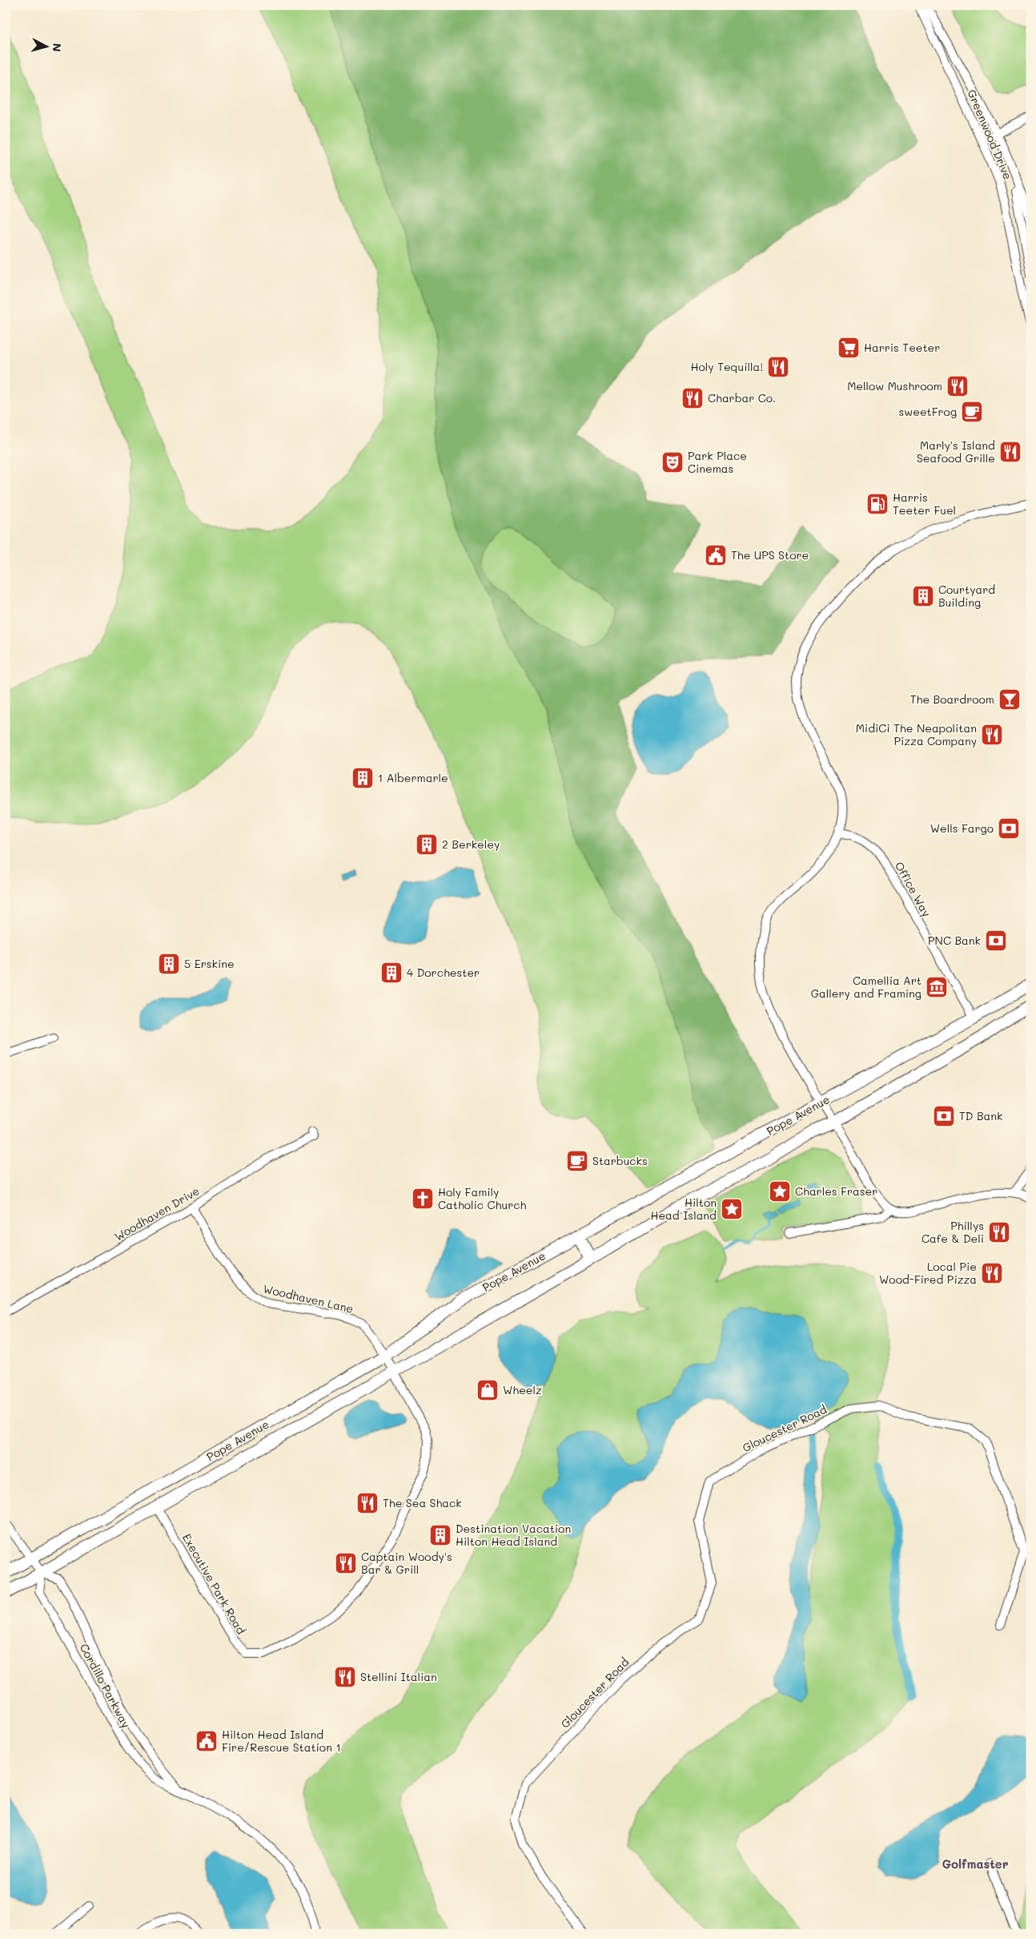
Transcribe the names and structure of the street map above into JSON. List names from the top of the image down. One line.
{"streets":{"main road":["Pope Avenue"],"street":["Greenwood Drive","Office Way","Woodhaven Drive","Woodhaven Lane","Gloucester Road","Executive Park Road","Cordillo Parkway"]},"crossings":[["Office Way","Pope Avenue"],["Pope Avenue","Woodhaven Lane"],["Pope Avenue","Executive Park Road"],["Pope Avenue","Cordillo Parkway"],["Woodhaven Drive","Woodhaven Lane"],["Woodhaven Lane","Executive Park Road"]],"districts":["Golfmaster"],"places":{"supermarket":["Harris Teeter"],"restaurant":["Holy Tequilla!","Mellow Mushroom","Charbar Co.","Marly's Island Seafood Grille","MidiCi The Neapolitan Pizza Company","Phillys Cafe & Deli","Local Pie Wood-Fired Pizza","The Sea Shack","Captain Woody's Bar & Grill","Stellini Italian"],"cafe":["sweetFrog","Starbucks"],"theatre":["Park Place Cinemas"],"fuel station":["Harris Teeter Fuel"],"public building":["The UPS Store","Hilton Head Island Fire/Rescue Station 1"],"building":["Courtyard Building","1 Albermarle","2 Berkeley","5 Erskine","4 Dorchester","Destination Vacation Hilton Head Island"],"bar":["The Boardroom"],"bank":["Wells Fargo","PNC Bank","TD Bank"],"museum":["Camellia Art Gallery and Framing"],"place":["Charles Fraser","Hilton Head Island"],"church":["Holy Family Catholic Church"],"shop":["Wheelz"]},"north":"right"}
